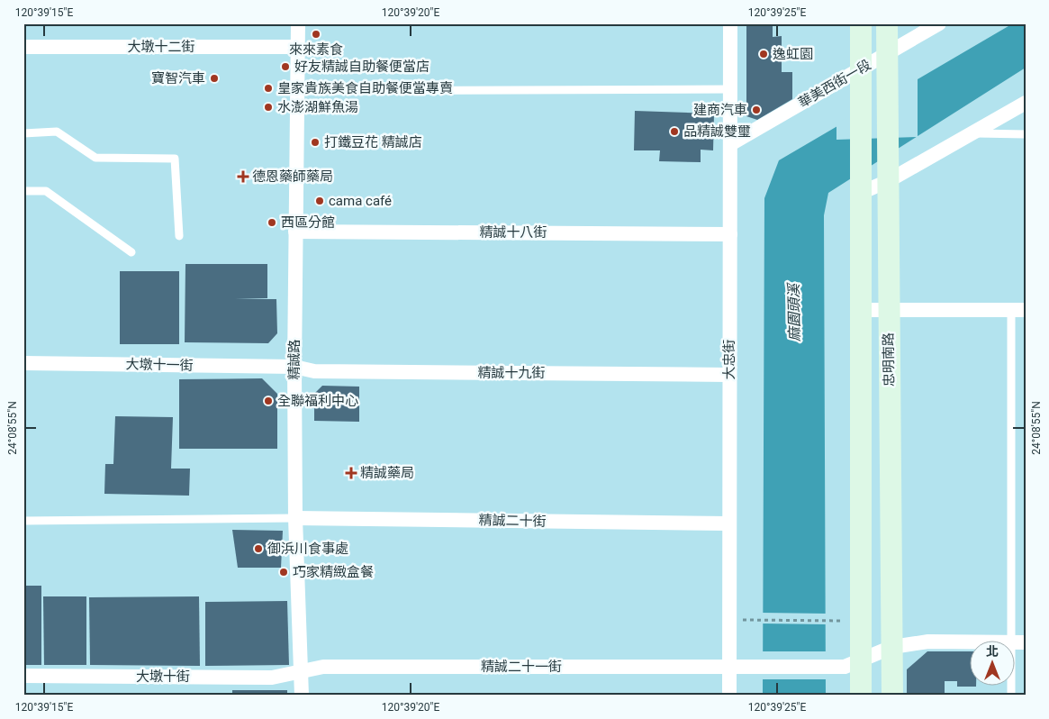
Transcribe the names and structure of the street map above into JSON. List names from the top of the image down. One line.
{"streets":{"main road":["忠明南路"],"street":["大墩十二街","華美西街一段","精誠十八街","精誠路","大忠街","大墩十一街","精誠十九街","精誠二十街","精誠二十一街","大墩十街"]},"crossings":[["大墩十二街","精誠路"],["華美西街一段","大忠街"],["華美西街一段","忠明南路"],["精誠十八街","精誠路"],["精誠十八街","大忠街"],["精誠路","大墩十一街"],["精誠路","精誠十九街"],["精誠路","精誠二十街"],["精誠路","精誠二十一街"],["精誠路","大墩十街"],["大忠街","精誠十九街"],["大忠街","精誠二十街"],["大忠街","精誠二十一街"],["忠明南路","精誠二十一街"],["大墩十一街","精誠十九街"],["精誠二十一街","大墩十街"]],"water":["麻園頭溪"],"places":{"other":["來來素食","逸虹園","好友精誠自助餐便當店","寶智汽車","皇家貴族美食自助餐便當專賣","水澎湖鮮魚湯","建商汽車","品精誠雙璽","打鐵豆花 精誠店","cama café","西區分館","全聯福利中心","御浜川食事處","巧家精緻盒餐"],"health":["德恩藥師藥局","精誠藥局"]},"north":"top","coordinates":["120°39'15\"E","120°39'20\"E","120°39'25\"E","24°08'55\"N"]}
